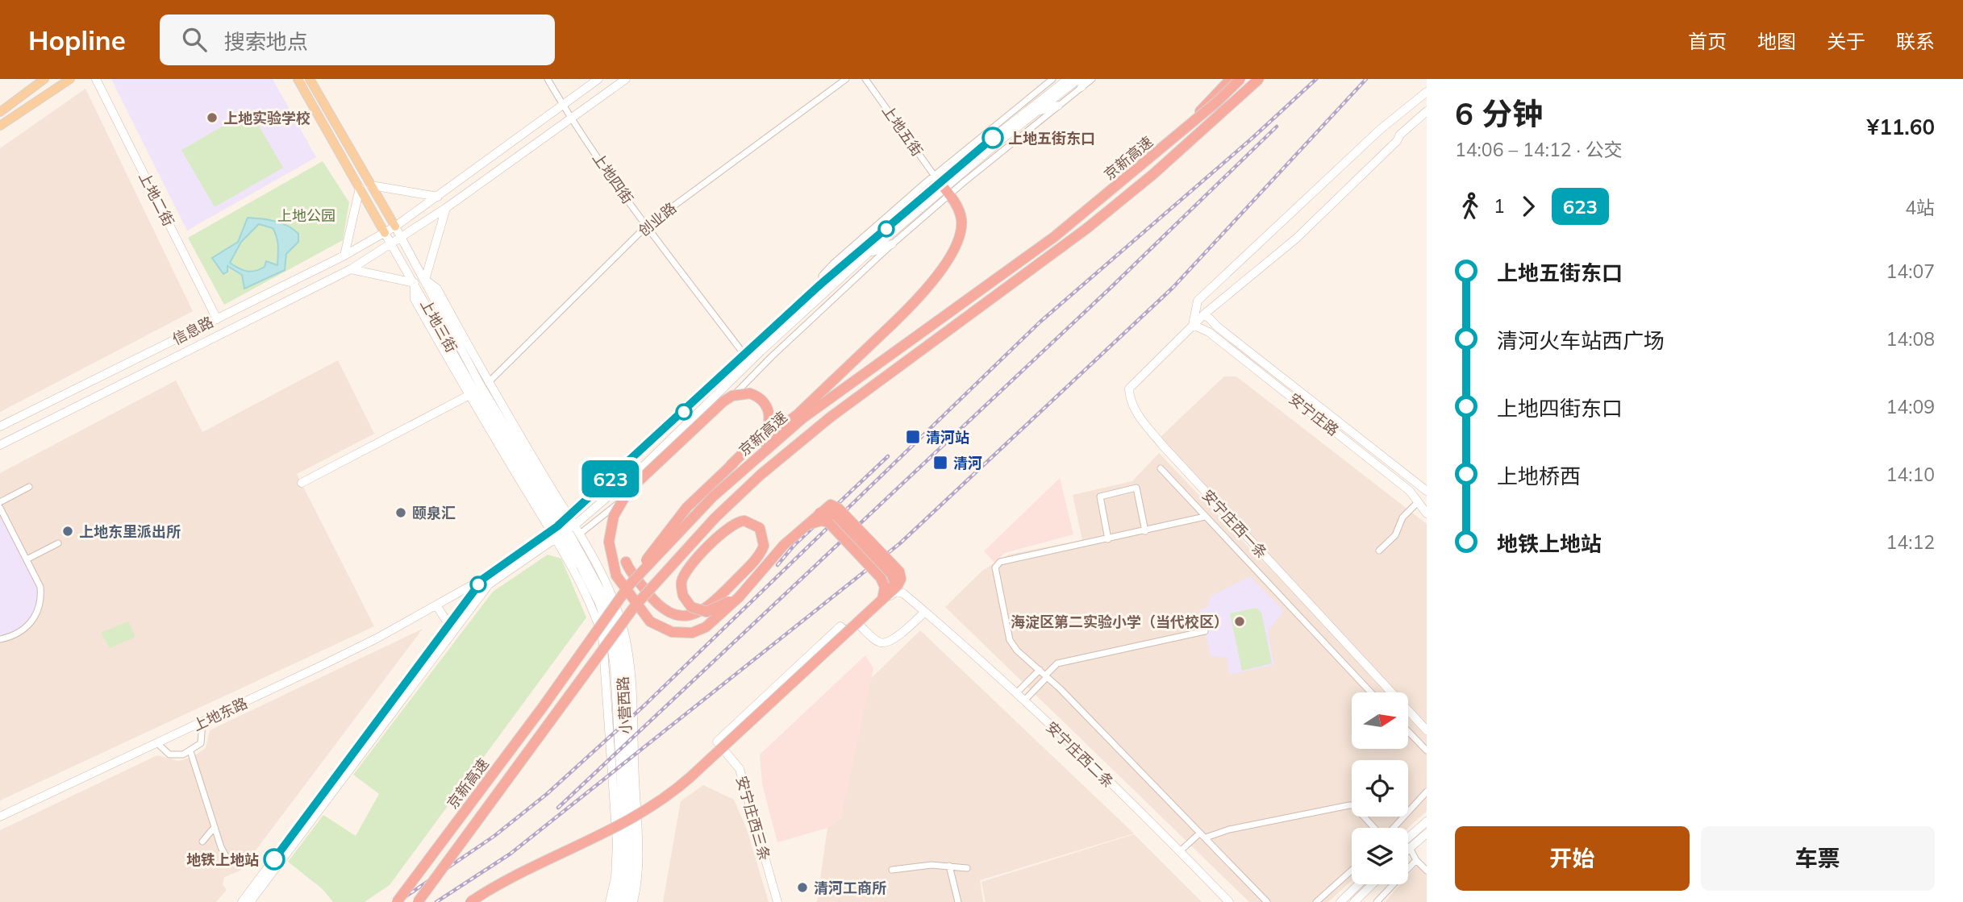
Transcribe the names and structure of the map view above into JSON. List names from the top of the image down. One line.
{"streets":{"highway":["京新高速"],"street":["上地五街","上地四街","上地二街","创业路","上地三街","信息路","安宁庄路","安宁庄西一条","小营西路","上地东路","安宁庄西二条","安宁庄西三条"]},"crossings":[["上地四街","创业路"],["上地二街","信息路"],["创业路","上地三街"],["上地三街","信息路"],["上地三街","小营西路"],["安宁庄路","安宁庄西一条"],["安宁庄西二条","安宁庄西三条"]],"parks":["上地公园"],"places":{"other":["上地实验学校","上地五街东口","颐泉汇","上地东里派出所","海淀区第二实验小学（当代校区）","地铁上地站","清河工商所"],"transit":["清河站","清河"]},"lines":["bus line 623"],"north":"right","page":{"header":"Hopline","search":"搜索地点","nav":["首页","地图","关于","联系"],"on_map":"623","heading":["6 分钟","14:06 – 14:12 · 公交","¥11.60"],"legs":["1","623","4站"],"list":[{"name":"上地五街东口","value":"14:07"},{"name":"清河火车站西广场","value":"14:08"},{"name":"上地四街东口","value":"14:09"},{"name":"上地桥西","value":"14:10"},{"name":"地铁上地站","value":"14:12"}],"buttons":["开始","车票"]}}
